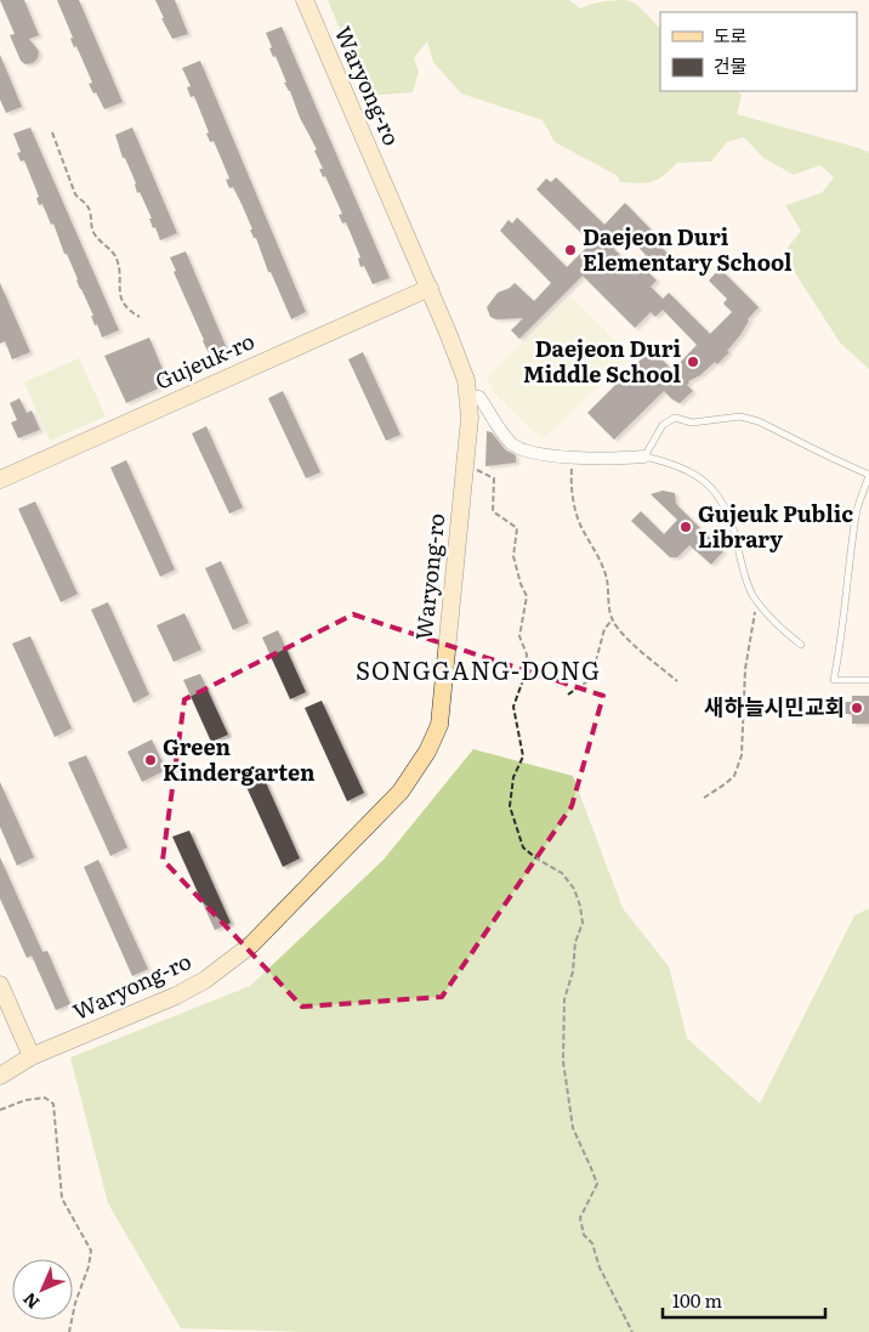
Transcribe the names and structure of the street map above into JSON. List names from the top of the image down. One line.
{"streets":{"main road":["Waryong-ro","Gujeuk-ro"]},"crossings":[["Waryong-ro","Gujeuk-ro"]],"districts":["SONGGANG-DONG"],"places":["Daejeon Duri Elementary School","Daejeon Duri Middle School","Gujeuk Public Library","새하늘시민교회","Green Kindergarten"],"legend":["도로","건물"],"scale_bar":"100 m","north":"bottom left"}
